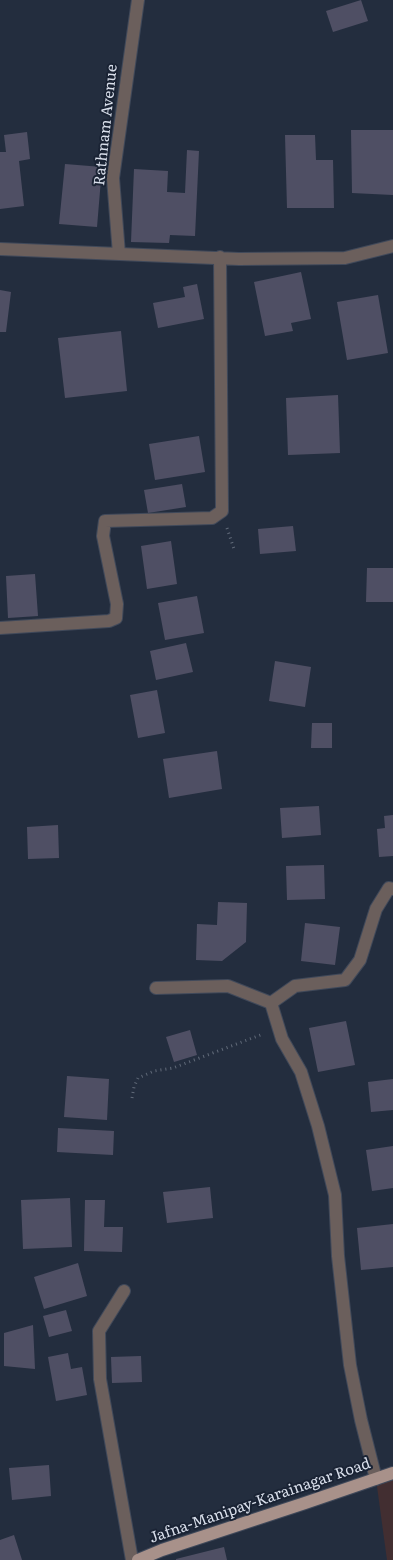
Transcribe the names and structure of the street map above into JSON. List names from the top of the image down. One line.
{"streets":{"main road":["Jafna-Manipay-Karainagar Road"],"street":["Rathnam Avenue"]}}
